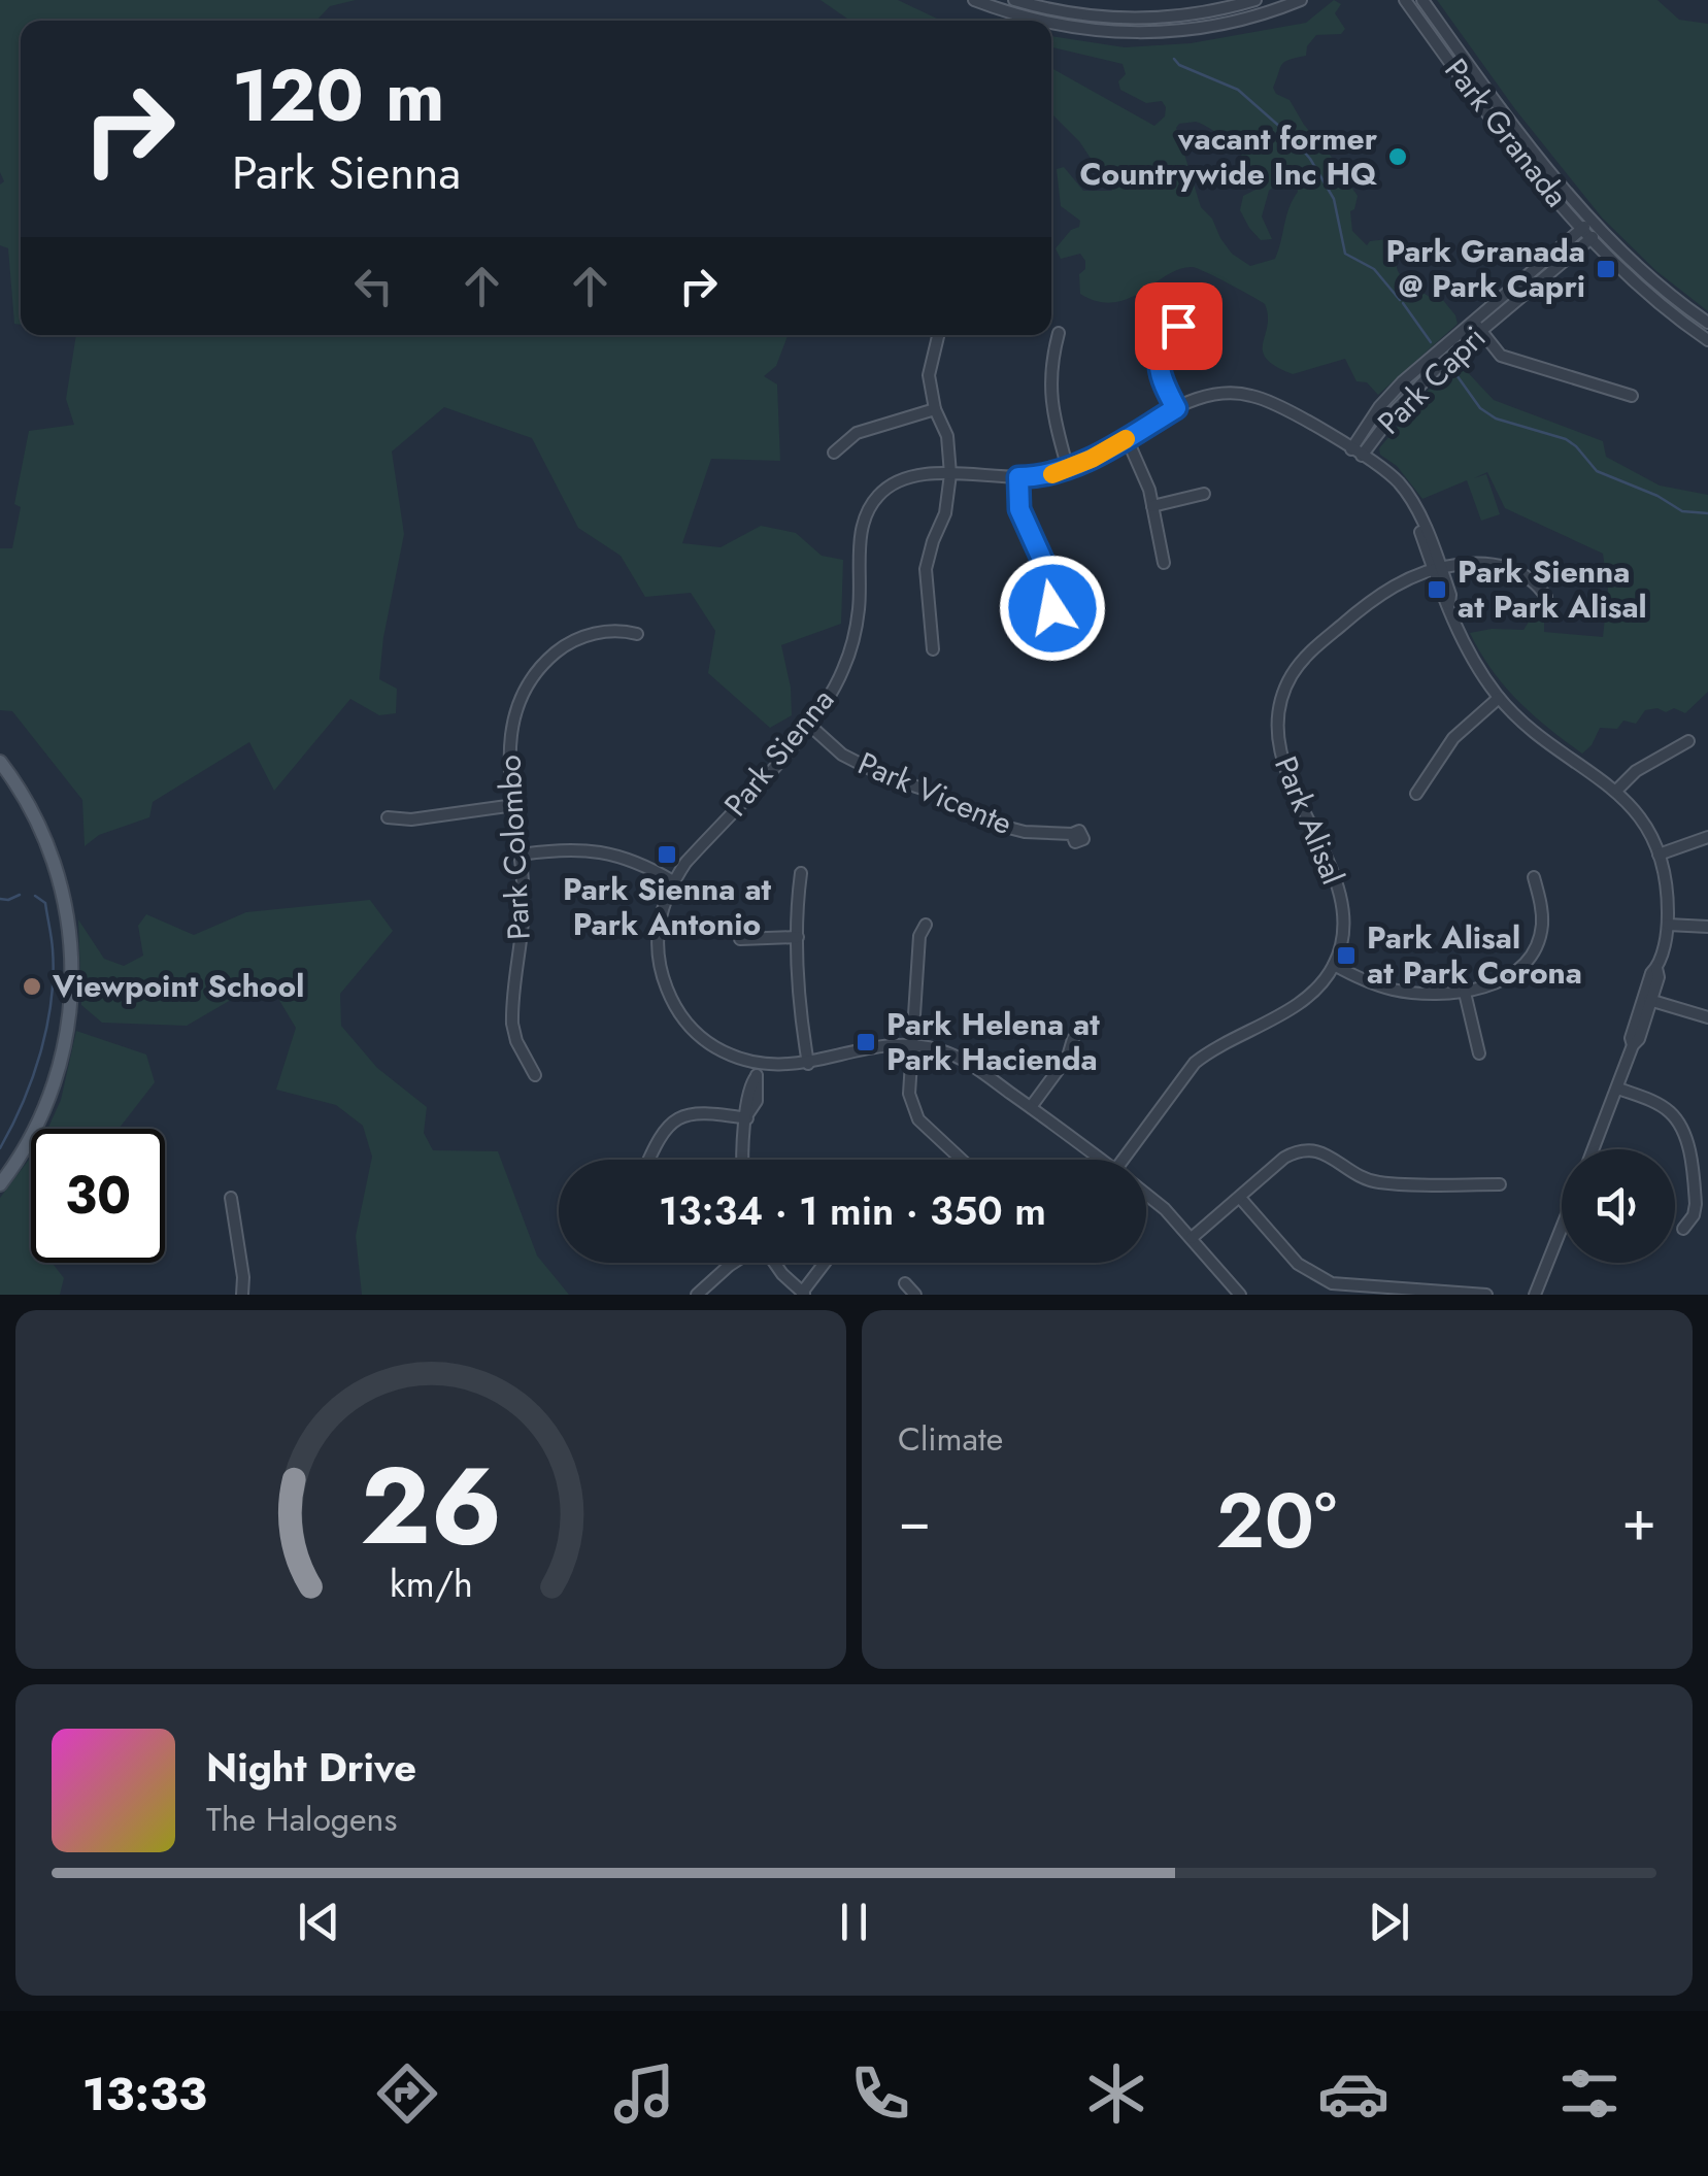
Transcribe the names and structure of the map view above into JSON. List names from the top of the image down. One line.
{"streets":{"street":["Park Granada","Park Capri","Park Sienna","Park Vicente","Park Alisal","Park Colombo"]},"crossings":[["Park Granada","Park Capri"],["Park Capri","Park Sienna"],["Park Sienna","Park Vicente"],["Park Sienna","Park Alisal"]],"places":{"other":["vacant former Countrywide Inc HQ","Viewpoint School"],"transit":["Park Granada @ Park Capri","Park Sienna at Park Alisal","Park Sienna at Park Antonio","Park Alisal at Park Corona","Park Helena at Park Hacienda"]},"page":{"turn":["120 m","Park Sienna"],"limit":"30","trip":"13:34 · 1 min · 350 m","tile":"Climate","heat":["−","20°","+"],"song":["Night Drive","The Halogens"],"tabs":"13:33","gauge":["26","km/h"]}}
